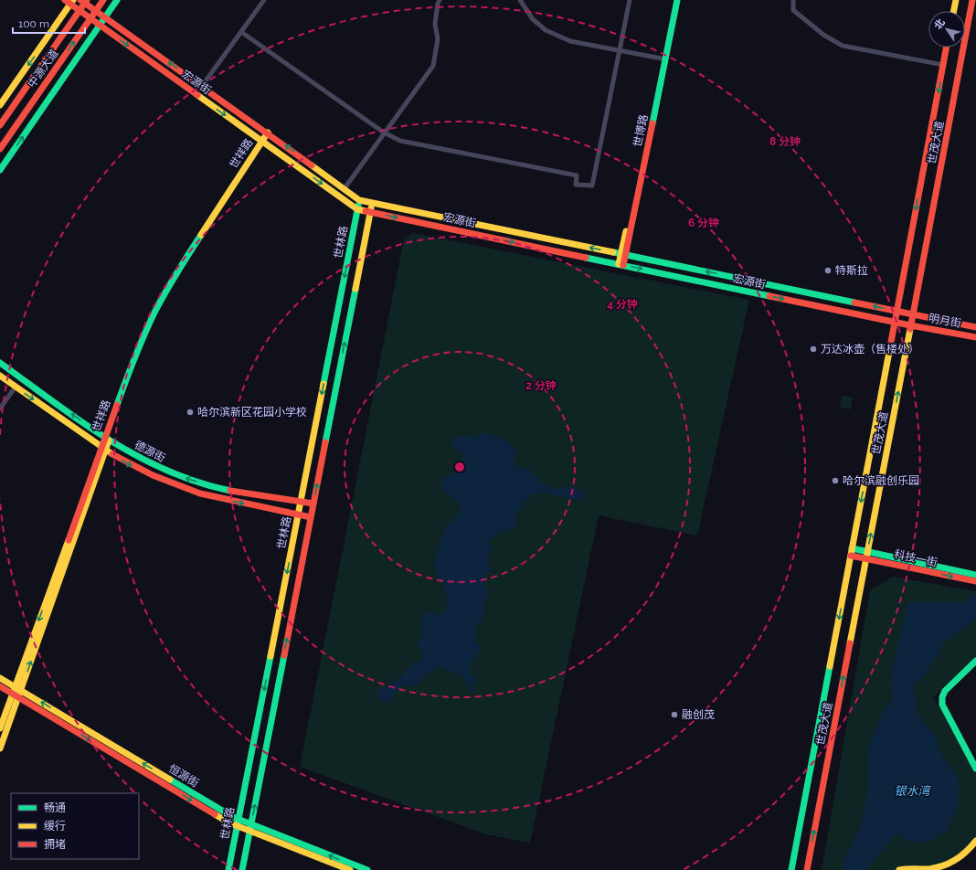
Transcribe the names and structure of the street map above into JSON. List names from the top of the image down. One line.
{"streets":{"main road":["中源大道","宏源街","世博路","世茂大道","世祥路","世林路","明月街","德源街","科技一街","恒源街"]},"crossings":[["中源大道","宏源街"],["宏源街","世博路"],["宏源街","世茂大道"],["宏源街","世祥路"],["宏源街","世林路"],["宏源街","明月街"],["世茂大道","明月街"],["世茂大道","科技一街"],["世祥路","德源街"],["世祥路","恒源街"],["世林路","德源街"],["世林路","恒源街"]],"water":["银水湾"],"places":["特斯拉","万达冰壶（售楼处）","哈尔滨新区花园小学校","哈尔滨融创乐园","融创茂"],"legend":["畅通","缓行","拥堵"],"scale_bar":"100 m","north":"top left","rings":["8 分钟","6 分钟","4 分钟","2 分钟"]}
